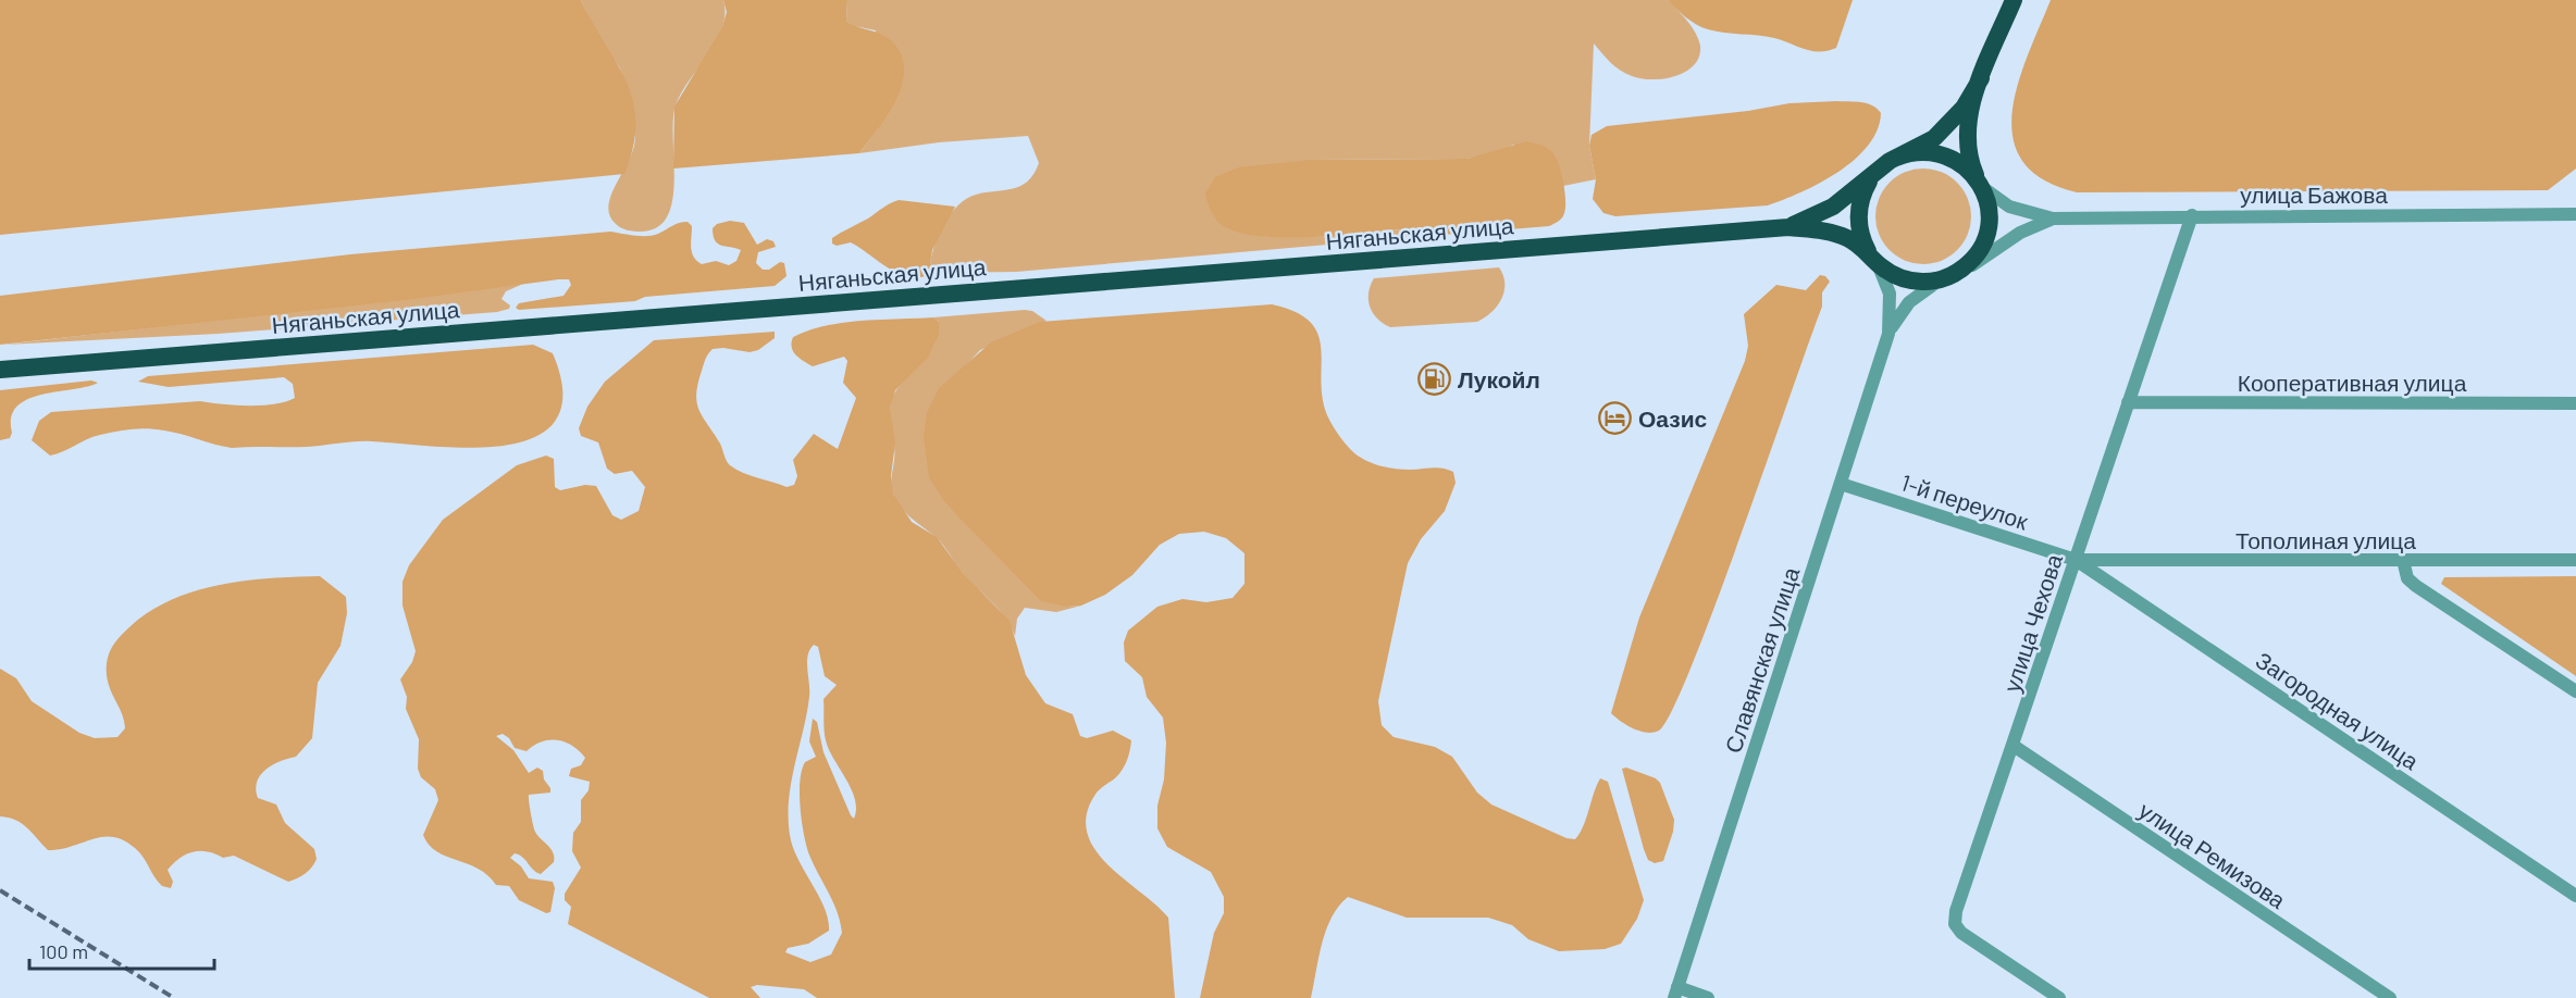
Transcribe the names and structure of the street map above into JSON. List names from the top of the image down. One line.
{"streets":{"highway":["Няганьская улица"],"street":["улица Бажова","Кооперативная улица","1-й переулок","Тополиная улица","улица Чехова","Славянская улица","Загородная улица","улица Ремизова"]},"crossings":[["улица Бажова","улица Чехова"],["Кооперативная улица","улица Чехова"],["1-й переулок","Тополиная улица"],["1-й переулок","улица Чехова"],["1-й переулок","Славянская улица"],["1-й переулок","Загородная улица"],["Тополиная улица","улица Чехова"],["Тополиная улица","Загородная улица"],["улица Чехова","Загородная улица"],["улица Чехова","улица Ремизова"]],"places":{"fuel station":["Лукойл"],"hotel":["Оазис"]},"scale_bar":"100 m"}
